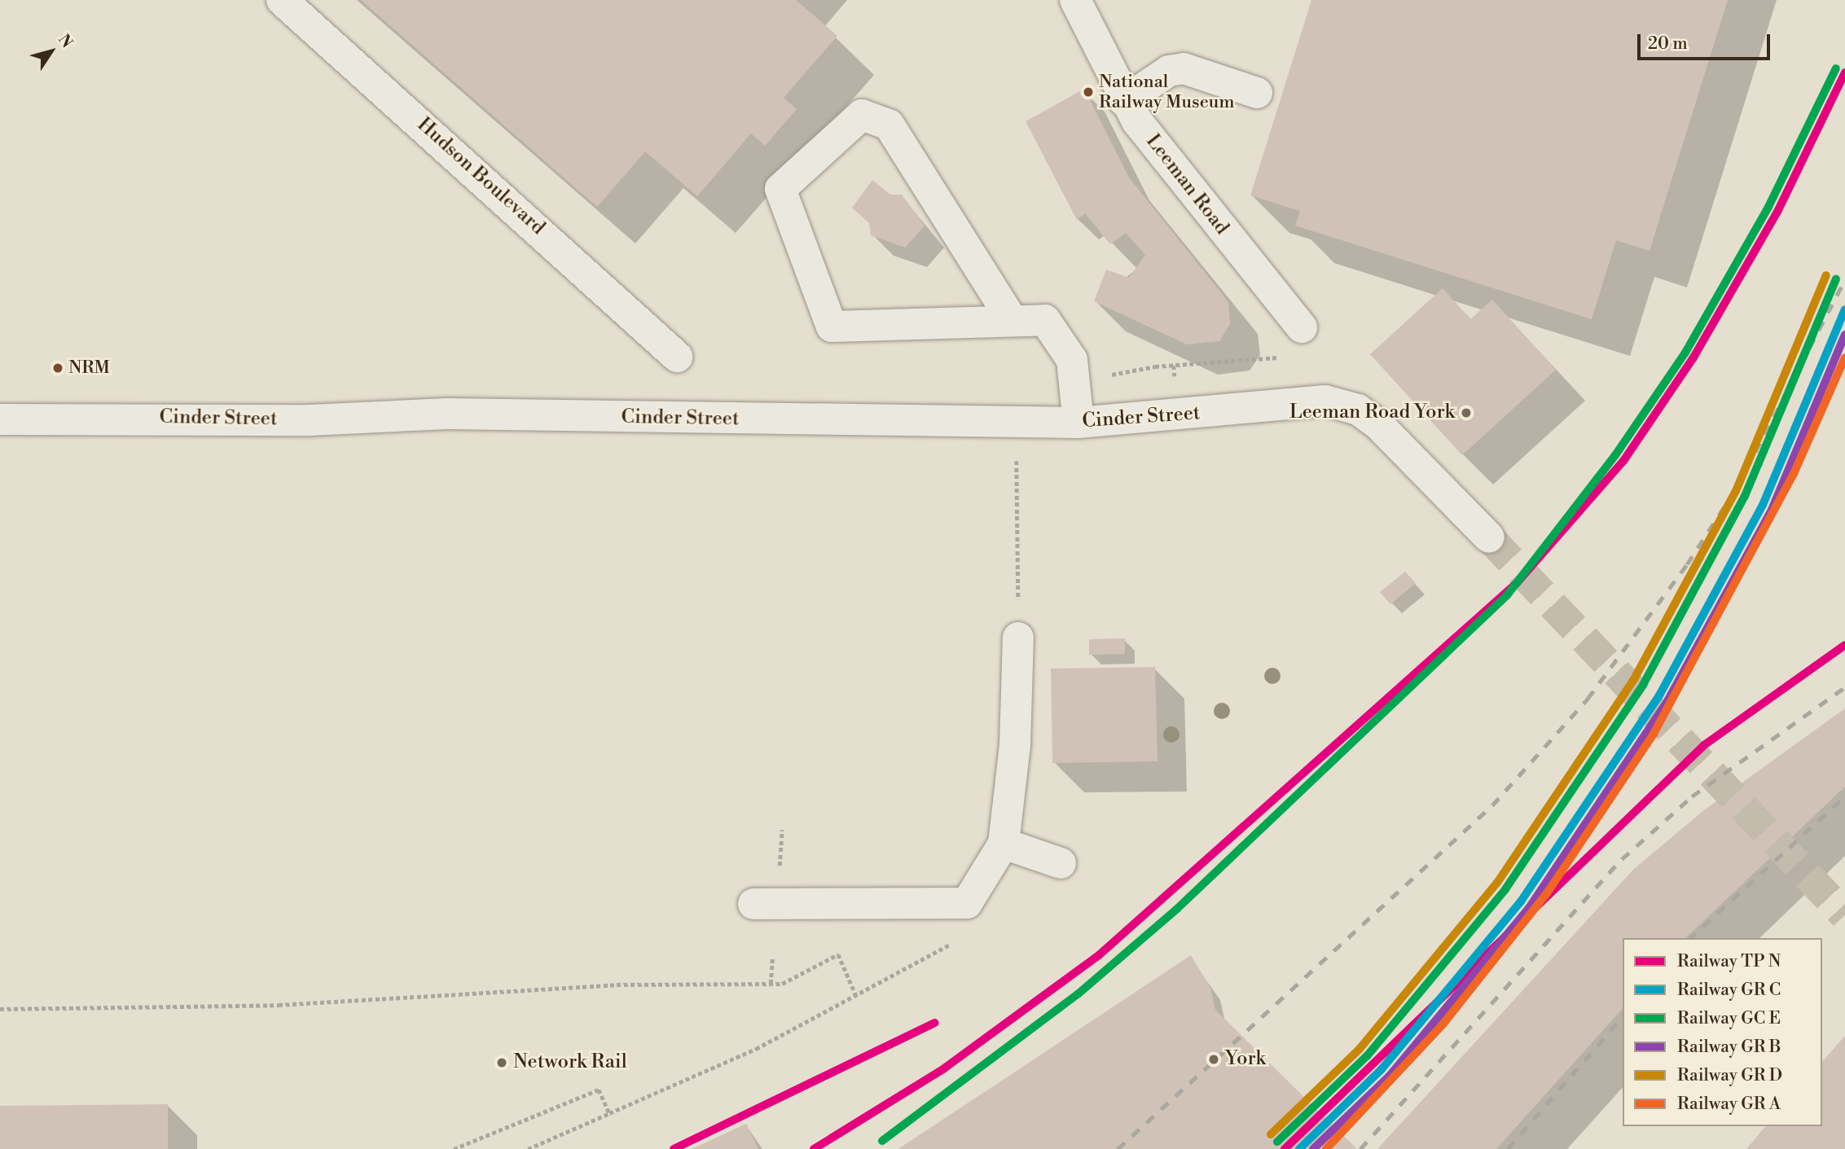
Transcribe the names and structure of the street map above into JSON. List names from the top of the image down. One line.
{"streets":{"street":["Hudson Boulevard","Leeman Road","Cinder Street"]},"places":["National Railway Museum","NRM","Leeman Road York","York","Network Rail"],"legend":["Railway TP N","Railway GR C","Railway GC E","Railway GR B","Railway GR D","Railway GR A"],"scale_bar":"20 m","north":"top right"}
